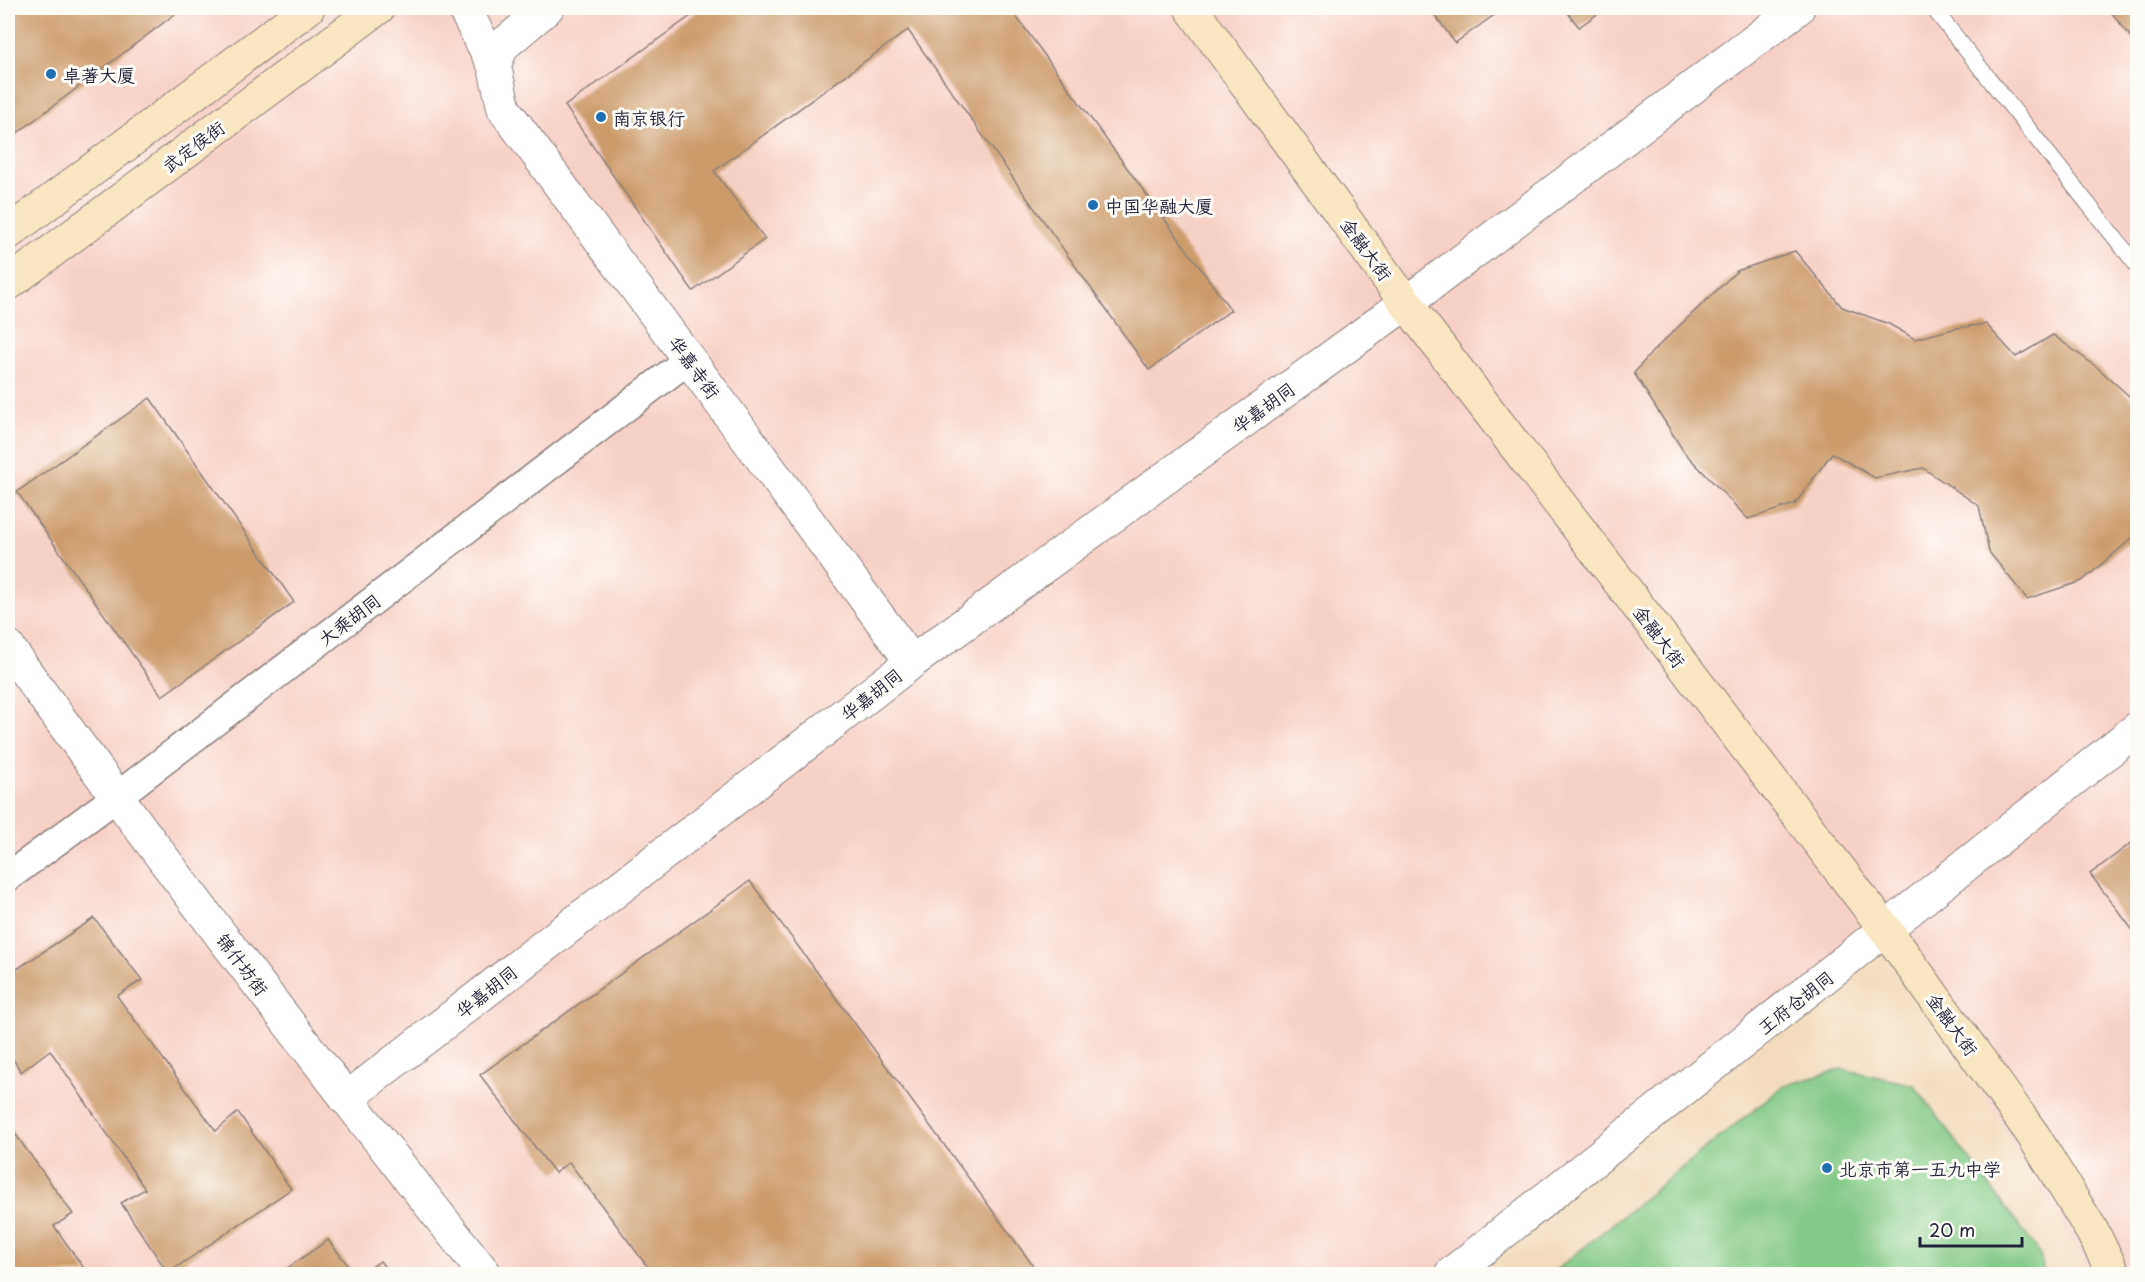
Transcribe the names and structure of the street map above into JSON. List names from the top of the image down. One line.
{"streets":{"main road":["武定侯街","金融大街"],"street":["华嘉寺街","华嘉胡同","大乘胡同","锦什坊街","王府仓胡同"]},"crossings":[["金融大街","华嘉胡同"],["金融大街","王府仓胡同"],["华嘉寺街","华嘉胡同"],["华嘉寺街","大乘胡同"],["华嘉胡同","锦什坊街"],["大乘胡同","锦什坊街"]],"places":["卓著大厦","南京银行","中国华融大厦","北京市第一五九中学"],"scale_bar":"20 m"}
